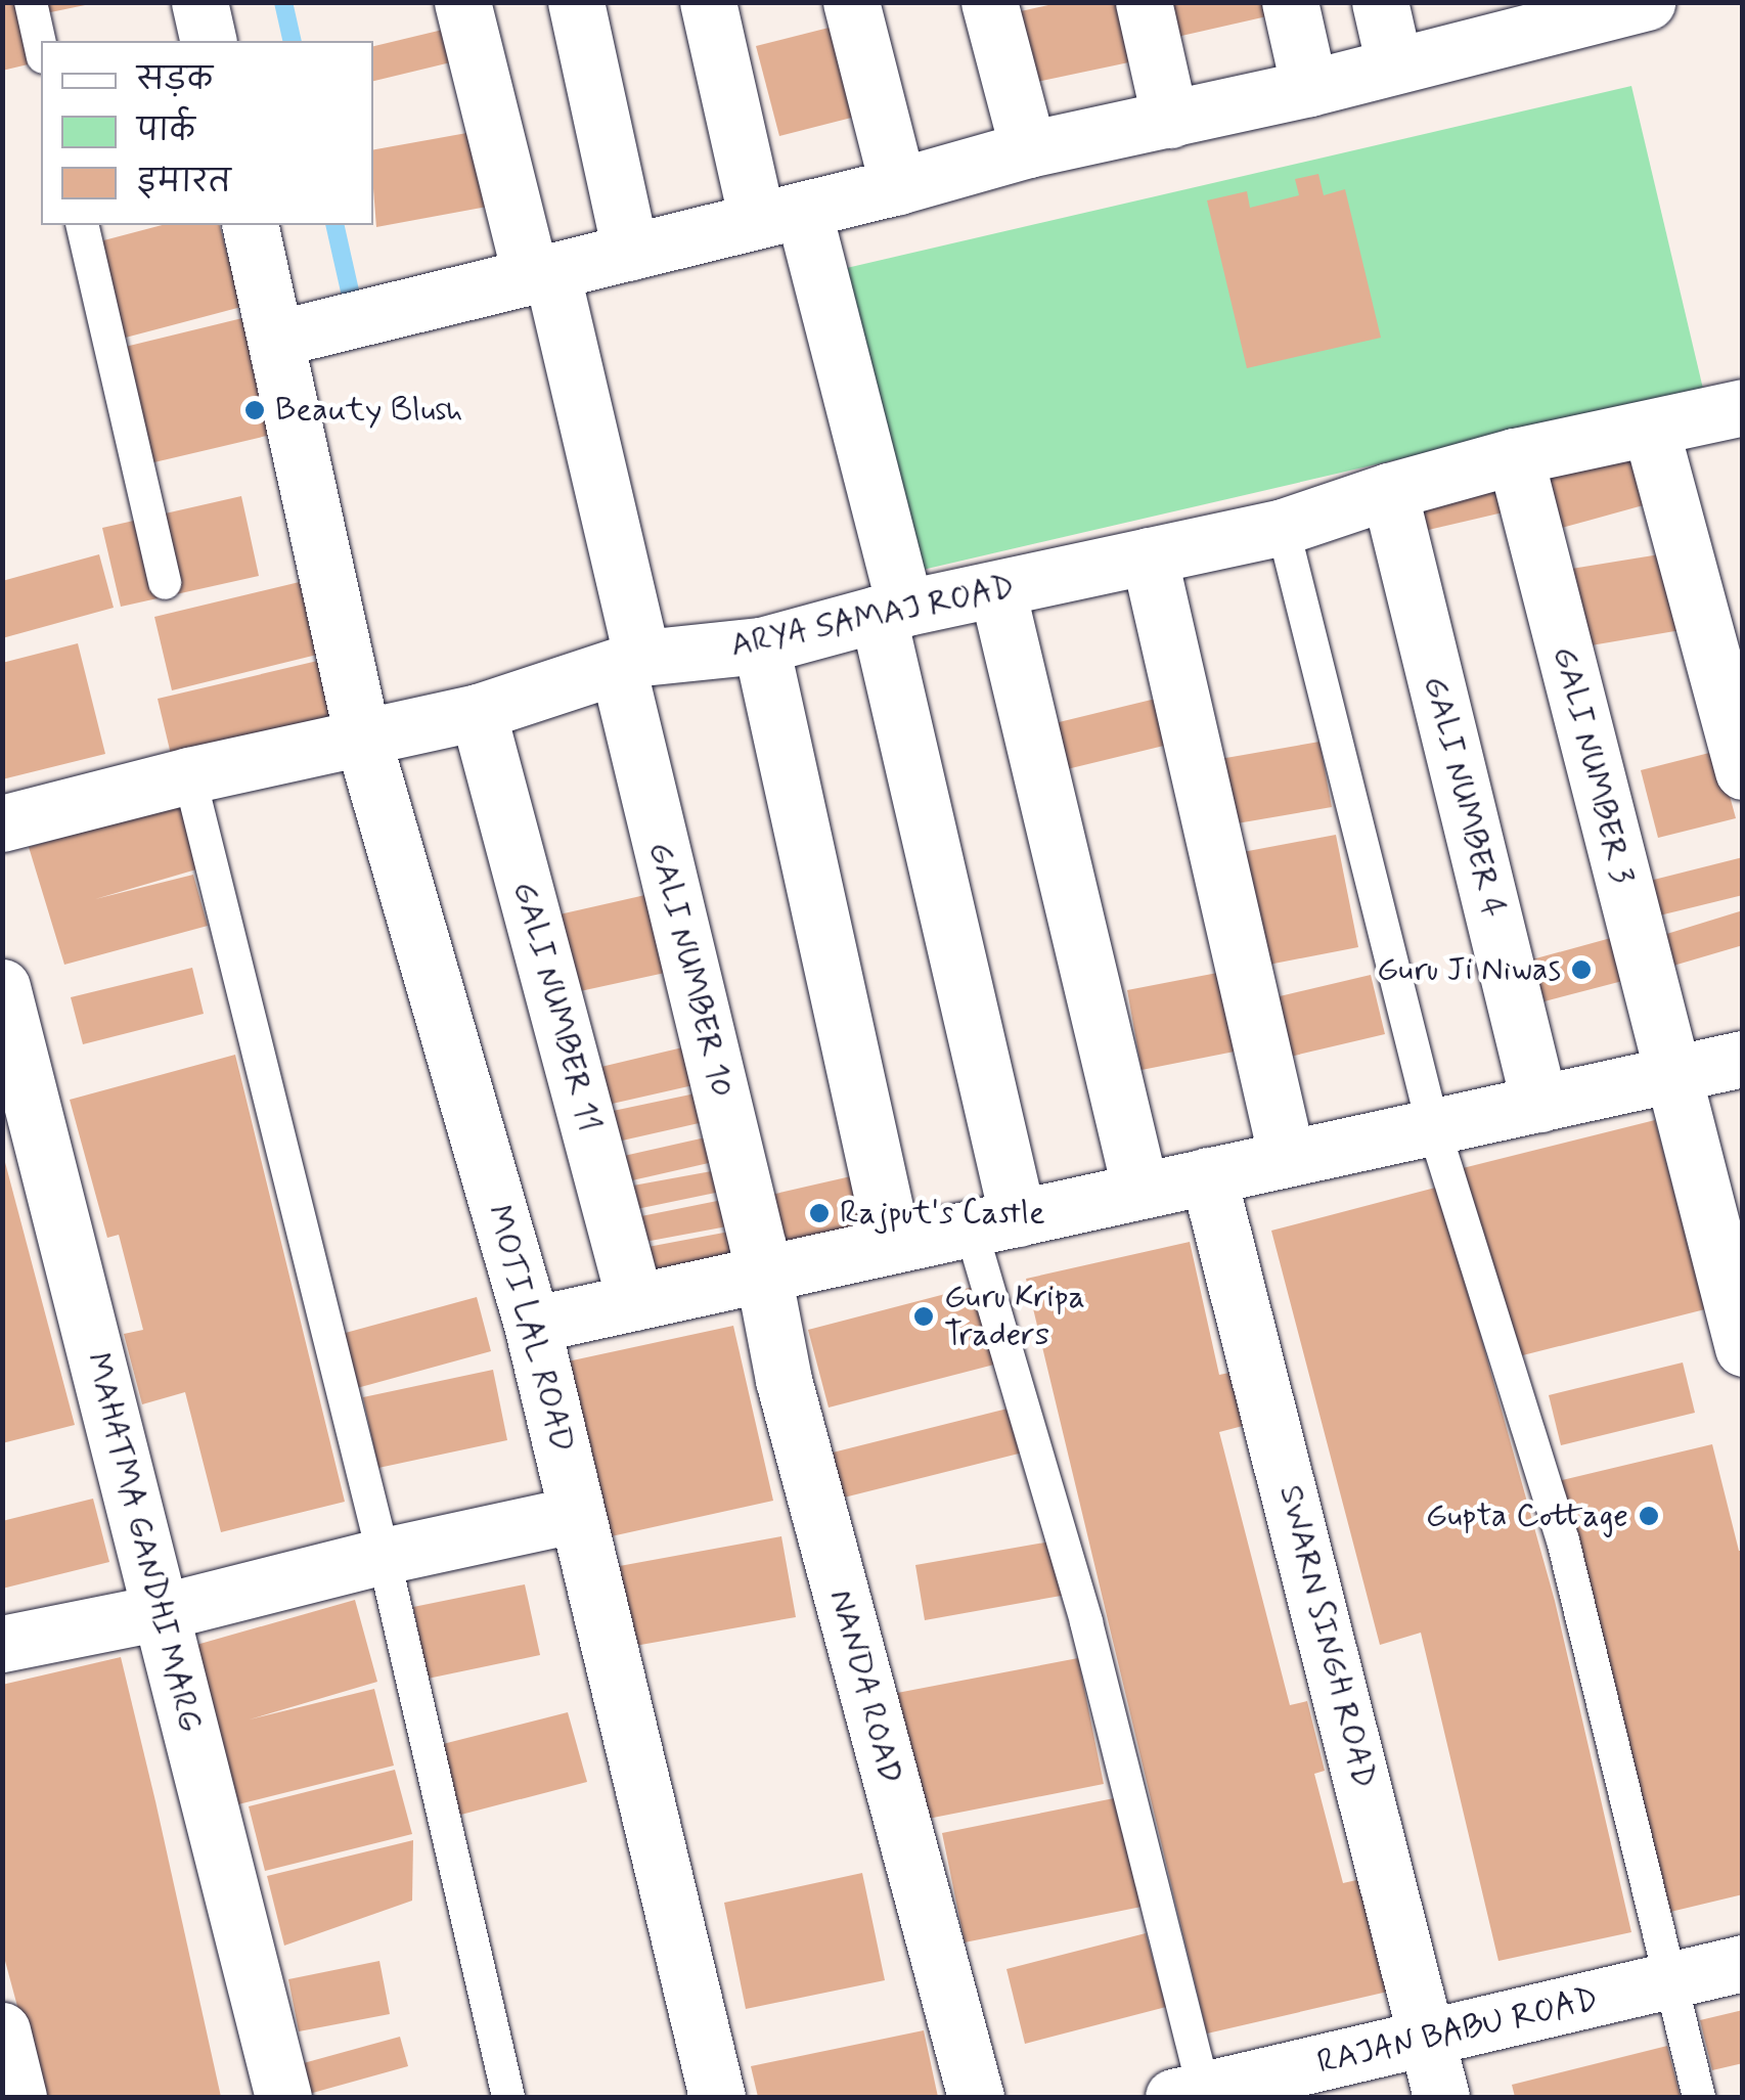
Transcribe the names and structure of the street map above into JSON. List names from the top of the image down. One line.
{"streets":{"street":["ARYA SAMAJ ROAD","GALI NUMBER 3","GALI NUMBER 4","GALI NUMBER 10","GALI NUMBER 11","MOTI LAL ROAD","MAHATMA GANDHI MARG","SWARN SINGH ROAD","NANDA ROAD","RAJAN BABU ROAD"]},"crossings":[["ARYA SAMAJ ROAD","GALI NUMBER 3"],["ARYA SAMAJ ROAD","GALI NUMBER 4"],["ARYA SAMAJ ROAD","GALI NUMBER 10"],["ARYA SAMAJ ROAD","GALI NUMBER 11"],["ARYA SAMAJ ROAD","MOTI LAL ROAD"],["GALI NUMBER 10","NANDA ROAD"],["SWARN SINGH ROAD","RAJAN BABU ROAD"]],"places":["Beauty Blush","Guru Ji Niwas","Rajput's Castle","Guru Kripa Traders","Gupta Cottage"],"legend":["सड़क","पार्क","इमारत"]}
